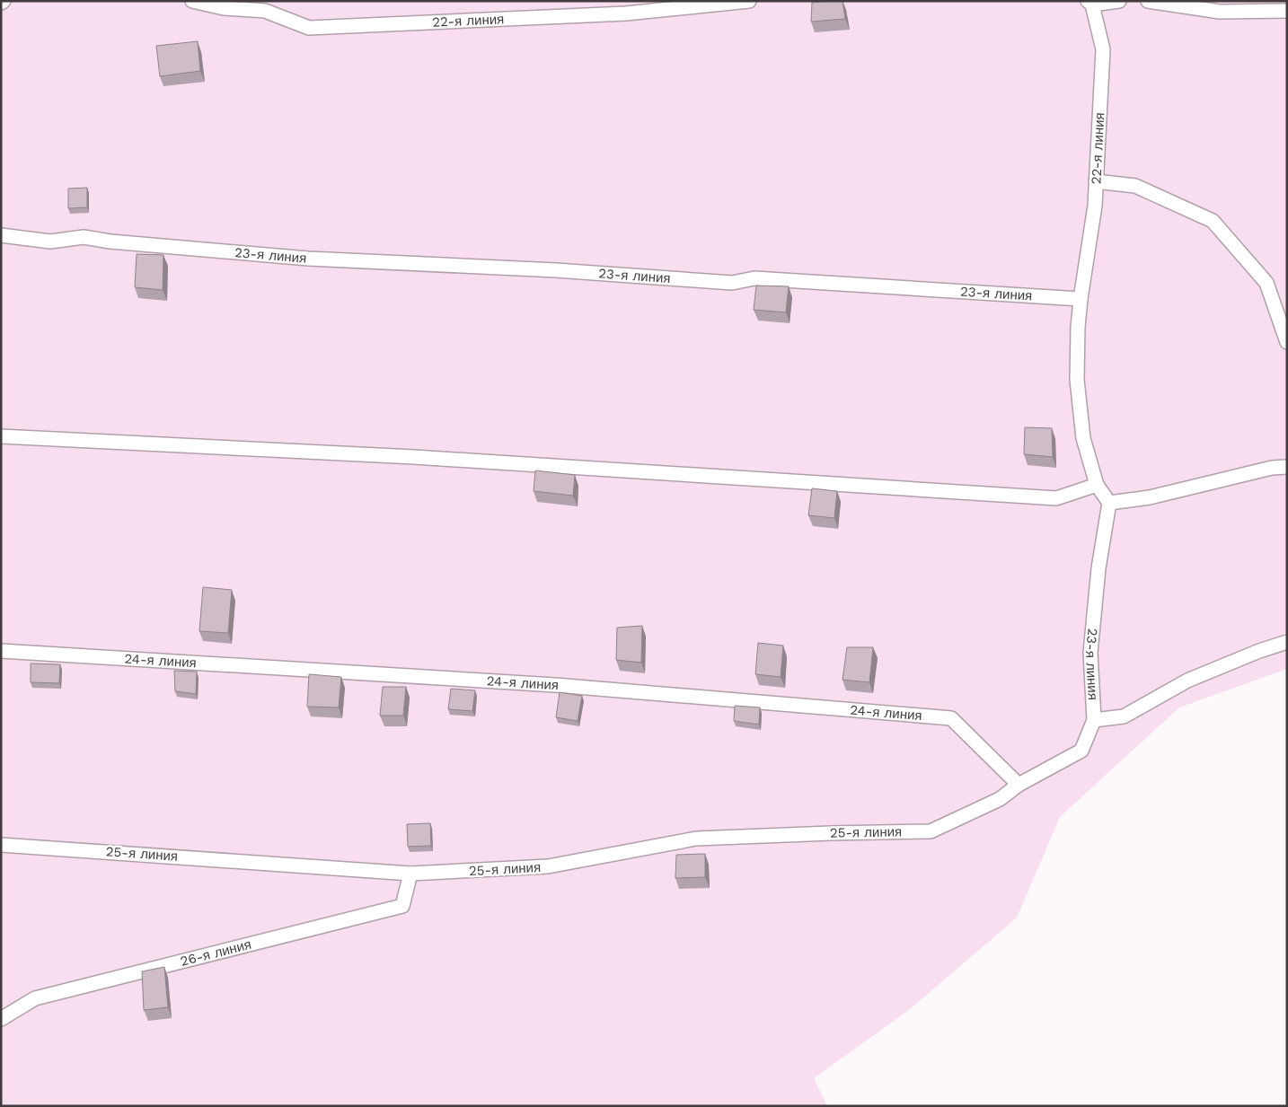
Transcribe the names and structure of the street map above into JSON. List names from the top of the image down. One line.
{"streets":{"lane":["22-я линия","23-я линия","24-я линия","25-я линия","26-я линия"]},"crossings":[["22-я линия","23-я линия"],["23-я линия","24-я линия"],["23-я линия","25-я линия"],["25-я линия","26-я линия"]]}
